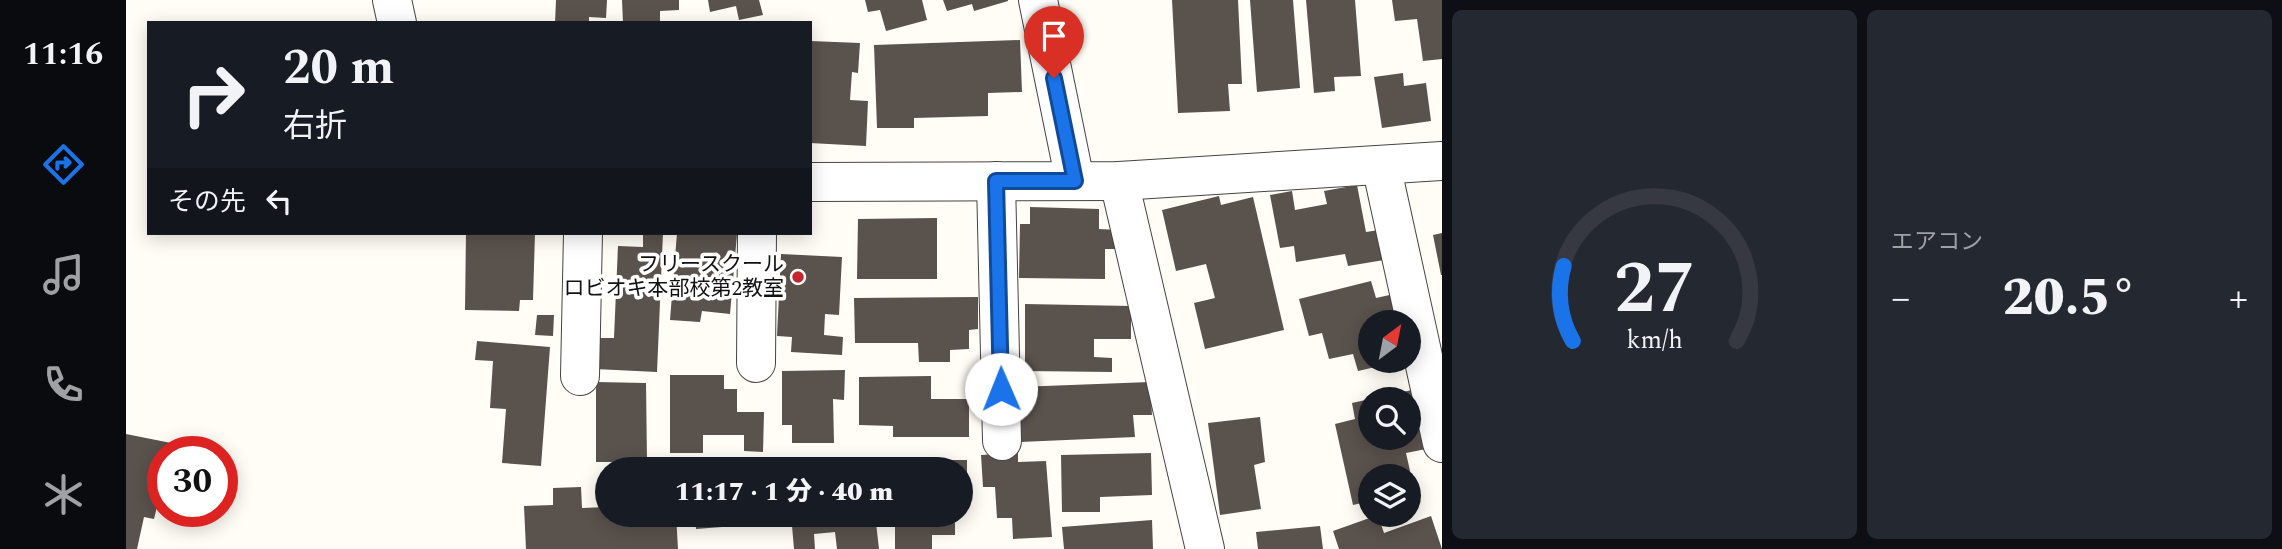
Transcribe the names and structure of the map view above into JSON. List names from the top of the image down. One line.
{"places":["フリースクール ロビオキ本部校第2教室"],"north":"top right","page":{"tabs":"11:16","tile":"エアコン","turn":["20 m","右折"],"then":"その先","heat":["−","20.5°","+"],"limit":"30","trip":"11:17 · 1 分 · 40 m","gauge":["27","km/h"]}}
